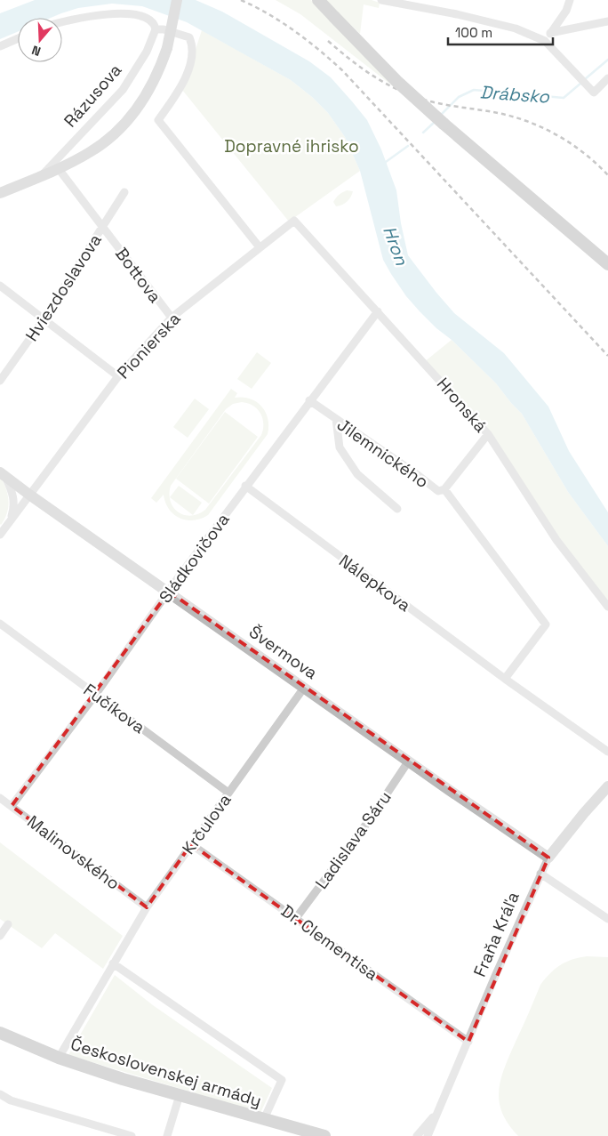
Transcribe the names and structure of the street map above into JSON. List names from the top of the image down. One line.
{"streets":{"main road":["Československej armády"],"street":["Rázusova","Bottova","Hviezdoslavova","Pionierska","Hronská","Jilemnického","Sládkovičova","Nálepkova","Švermova","Fučíkova","Krčulova","Ladislava Sáru","Malinovského","Fraňa Kráľa","Dr. Clementisa"]},"crossings":[["Rázusova","Bottova"],["Bottova","Hviezdoslavova"],["Bottova","Pionierska"],["Pionierska","Hronská"],["Pionierska","Švermova"],["Hronská","Jilemnického"],["Hronská","Sládkovičova"],["Jilemnického","Sládkovičova"],["Sládkovičova","Nálepkova"],["Sládkovičova","Švermova"],["Sládkovičova","Fučíkova"],["Sládkovičova","Malinovského"],["Švermova","Krčulova"],["Švermova","Ladislava Sáru"],["Švermova","Fraňa Kráľa"],["Fučíkova","Krčulova"],["Krčulova","Malinovského"],["Krčulova","Dr. Clementisa"],["Krčulova","Československej armády"],["Ladislava Sáru","Dr. Clementisa"],["Fraňa Kráľa","Dr. Clementisa"]],"water":["Drábsko","Hron"],"parks":["Dopravné ihrisko"],"scale_bar":"100 m","north":"bottom"}
